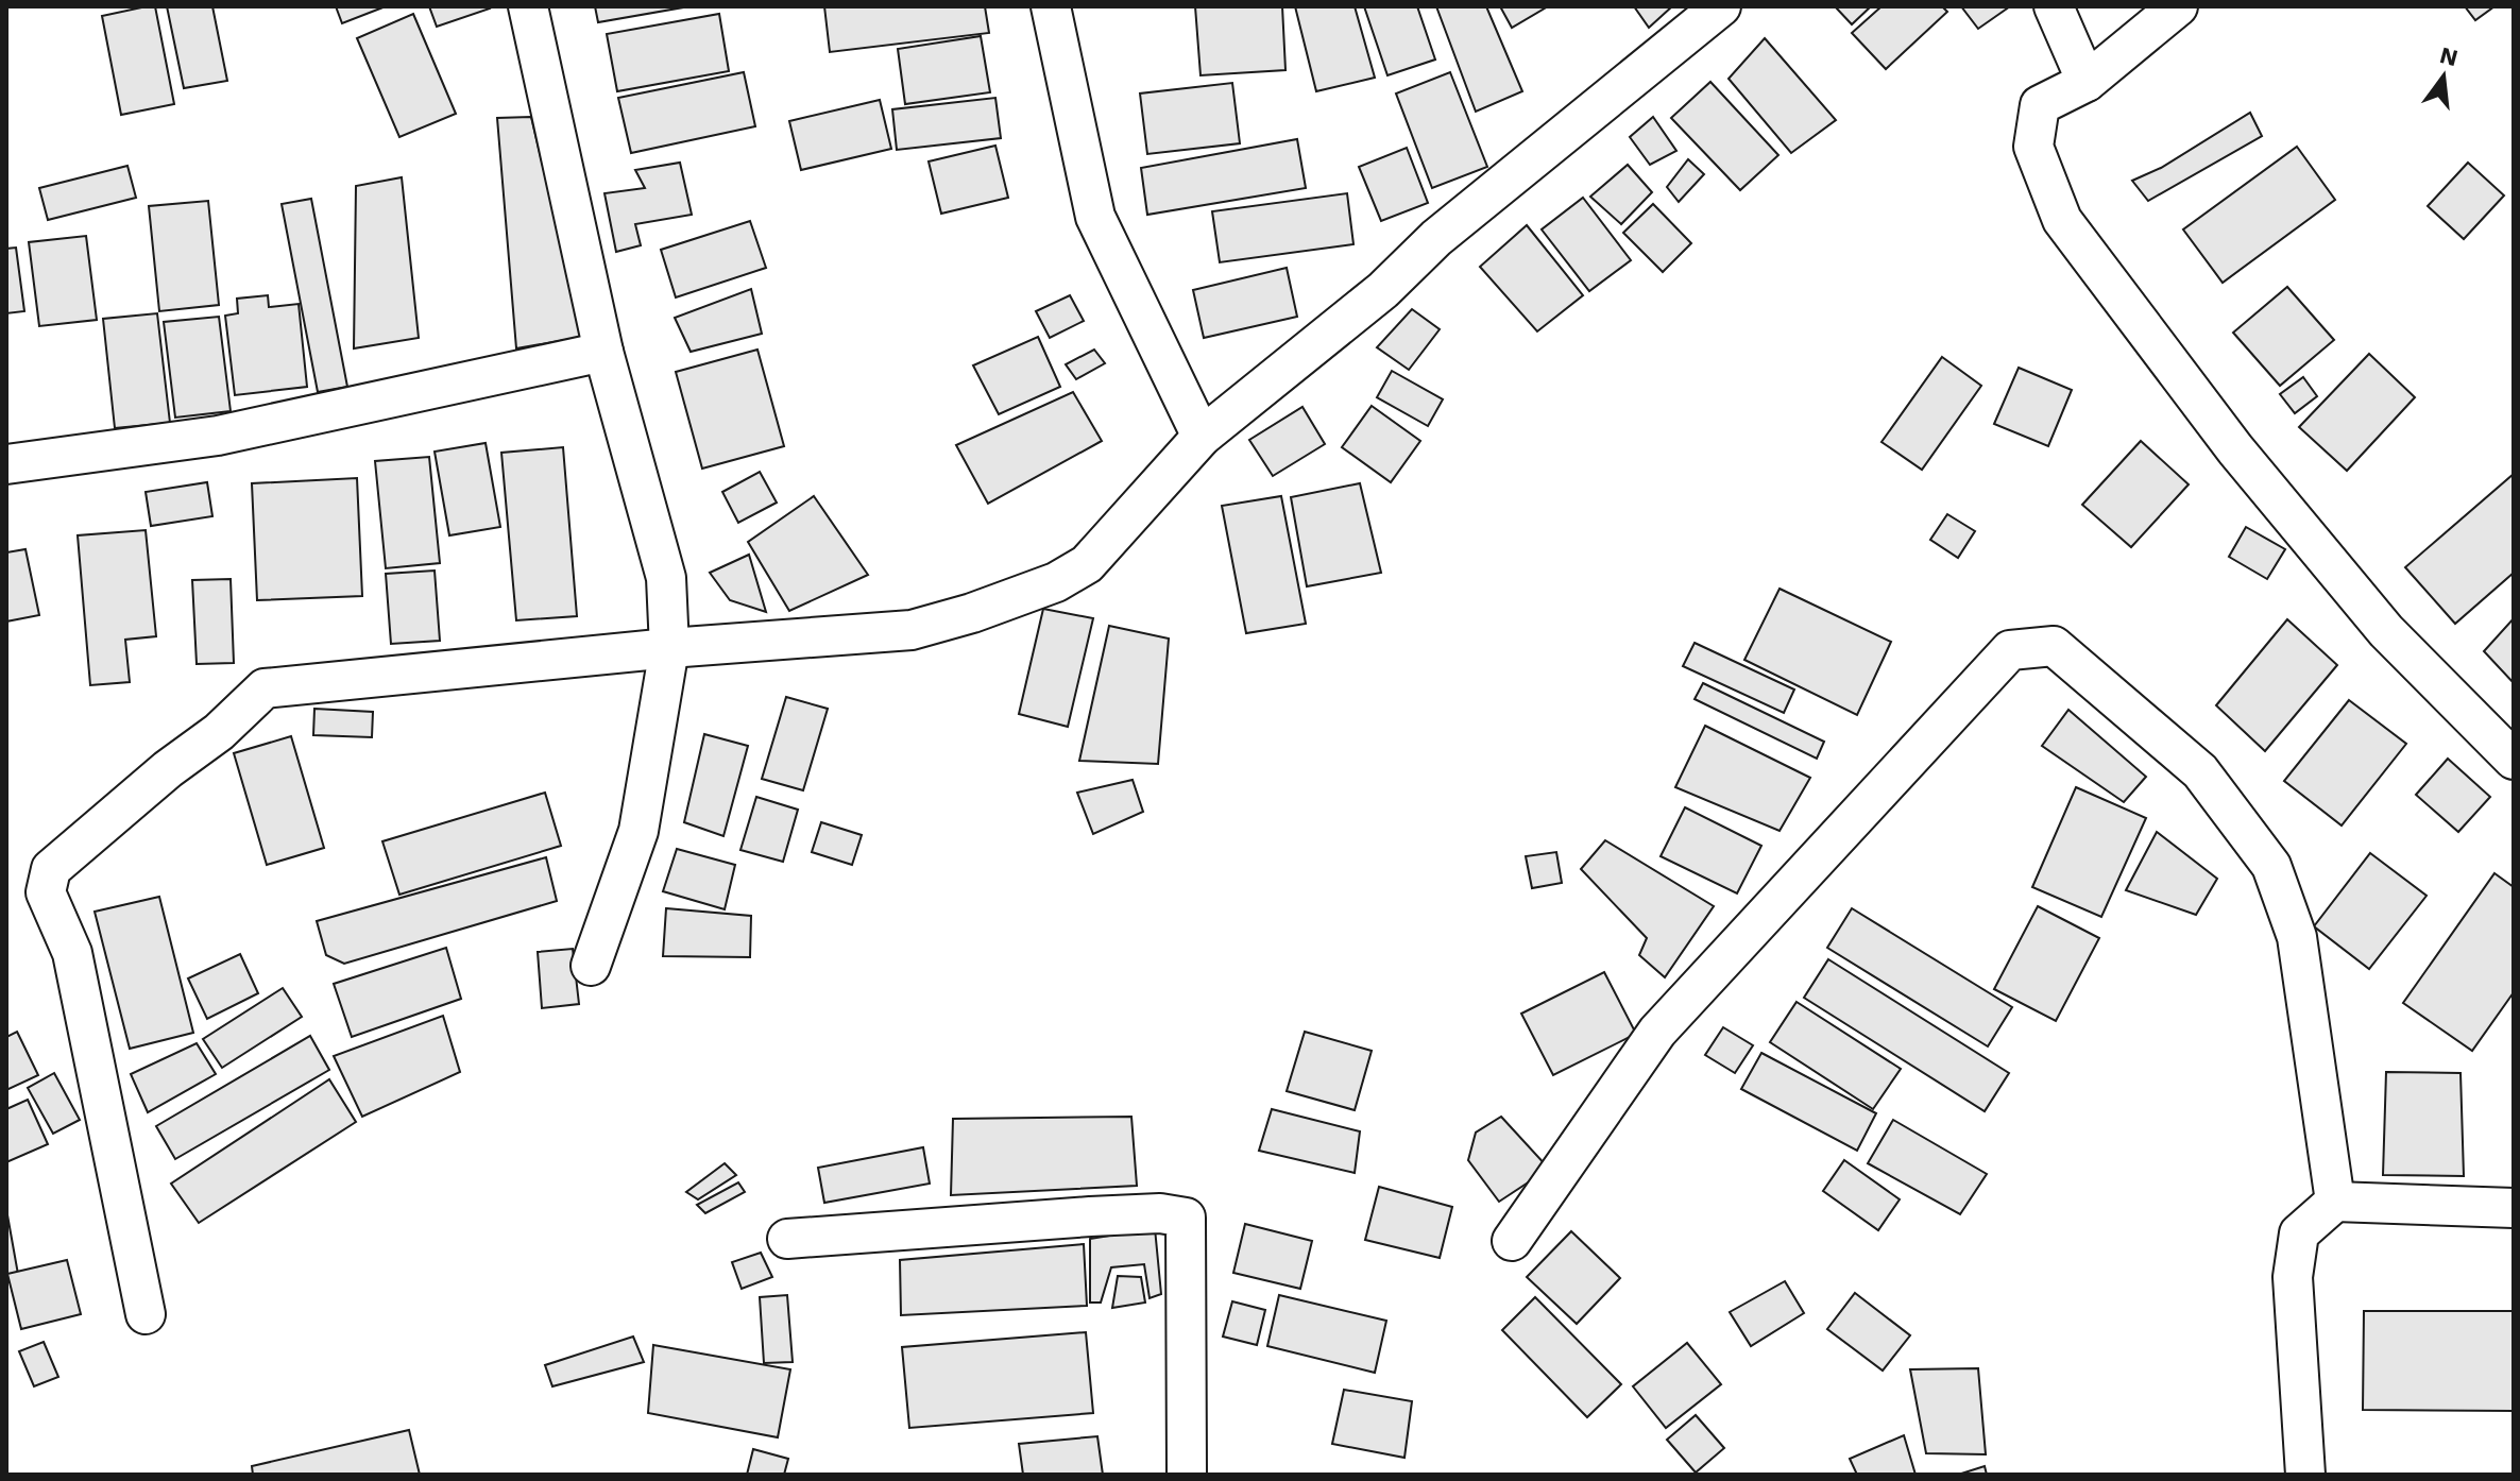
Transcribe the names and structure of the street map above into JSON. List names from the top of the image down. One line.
{"north":"top"}
